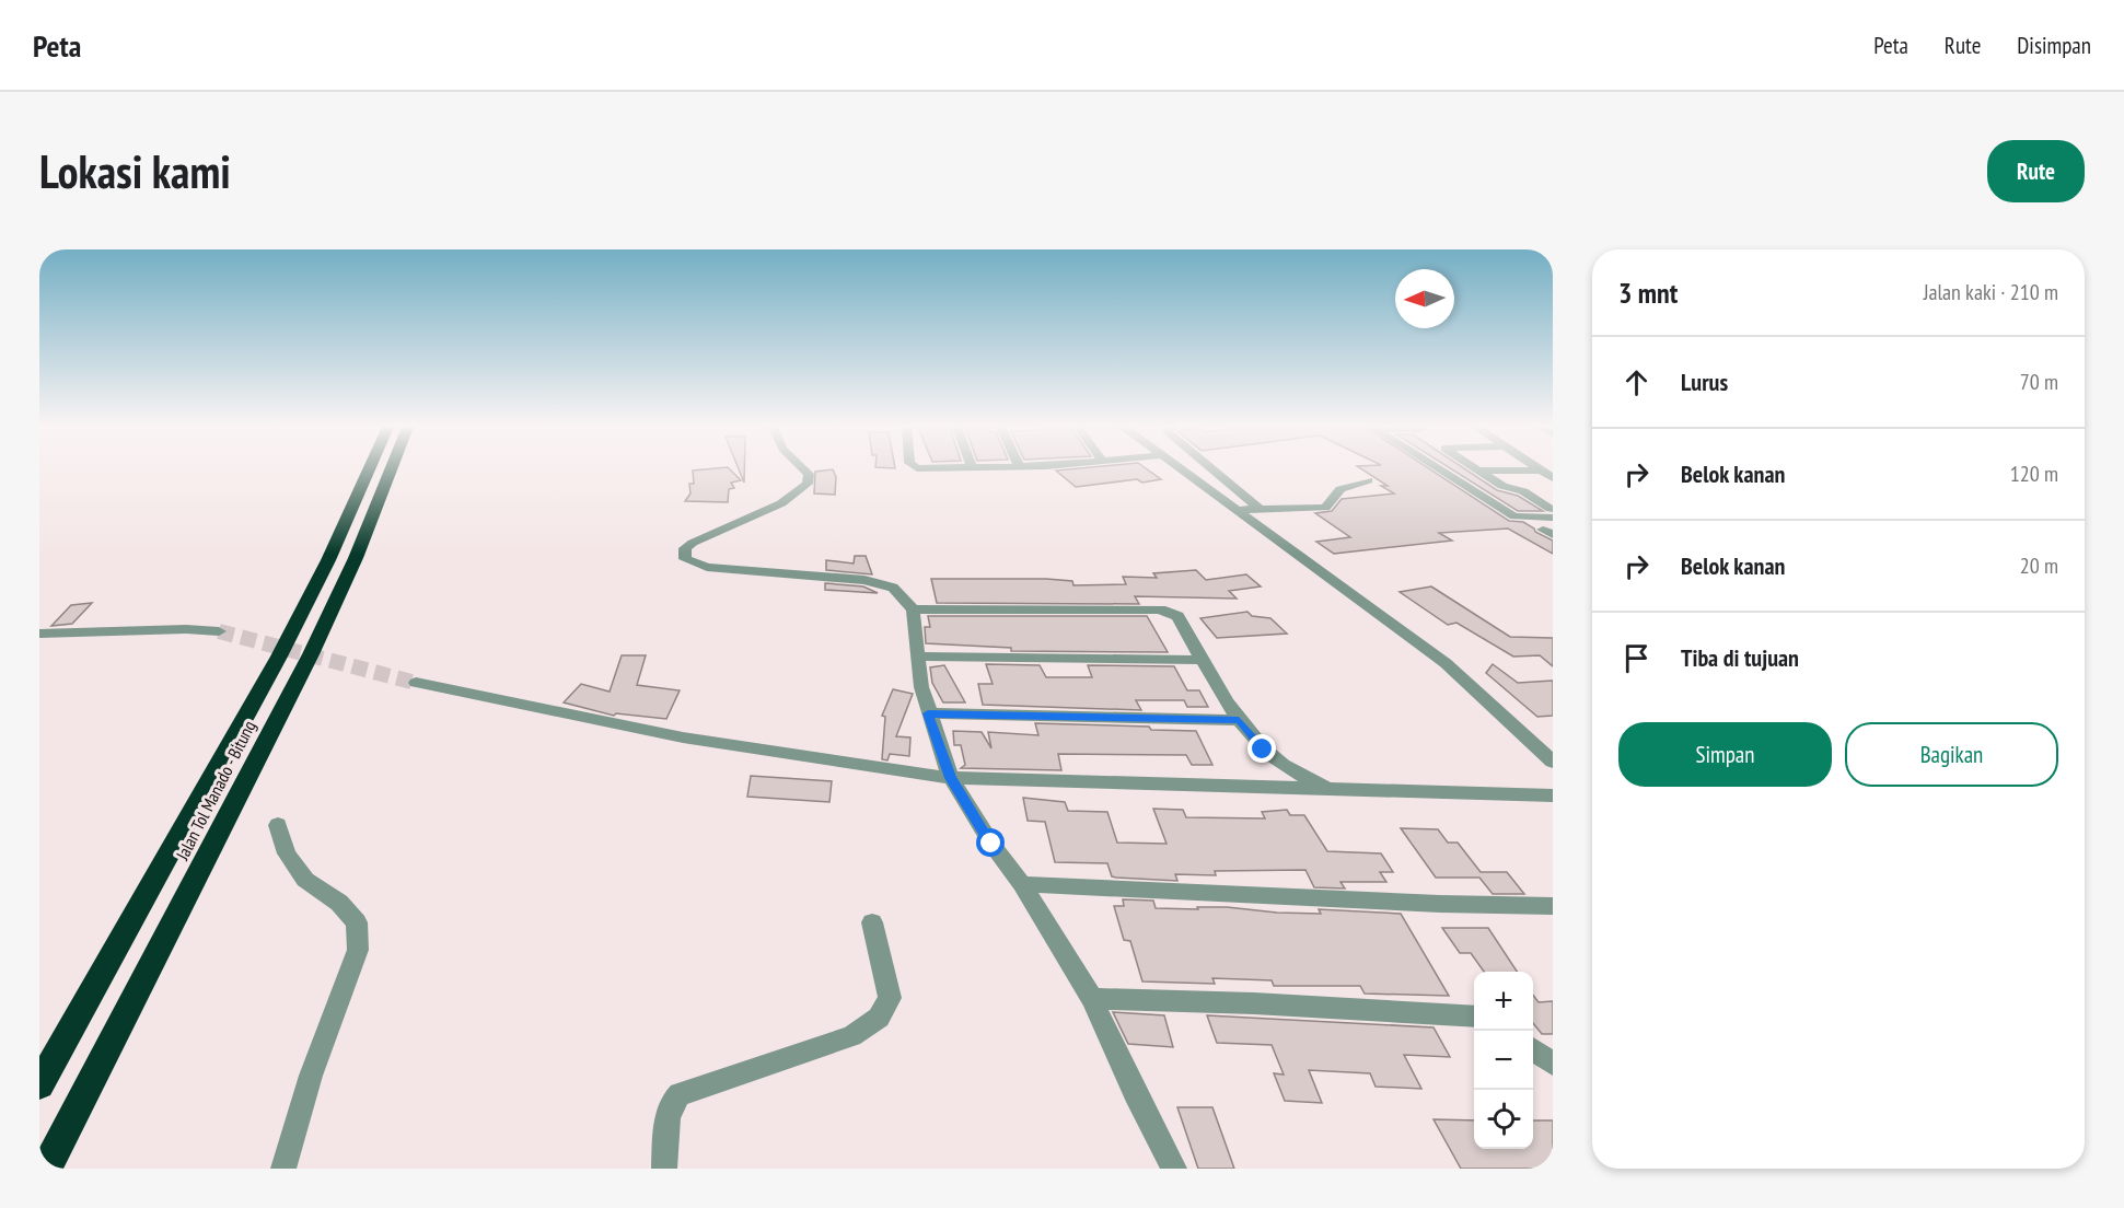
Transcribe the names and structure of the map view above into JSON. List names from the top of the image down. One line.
{"streets":{"highway":["Jalan Tol Manado - Bitung"]},"north":"left","page":{"header":"Peta","nav":["Peta","Rute","Disimpan"],"buttons":["Rute",["Simpan","Bagikan"]],"title":"Lokasi kami","heading":["3 mnt","Jalan kaki · 210 m"],"list":[["Lurus","70 m"],["Belok kanan","120 m"],["Belok kanan","20 m"],"Tiba di tujuan"],"map_buttons":["+","−"]}}
